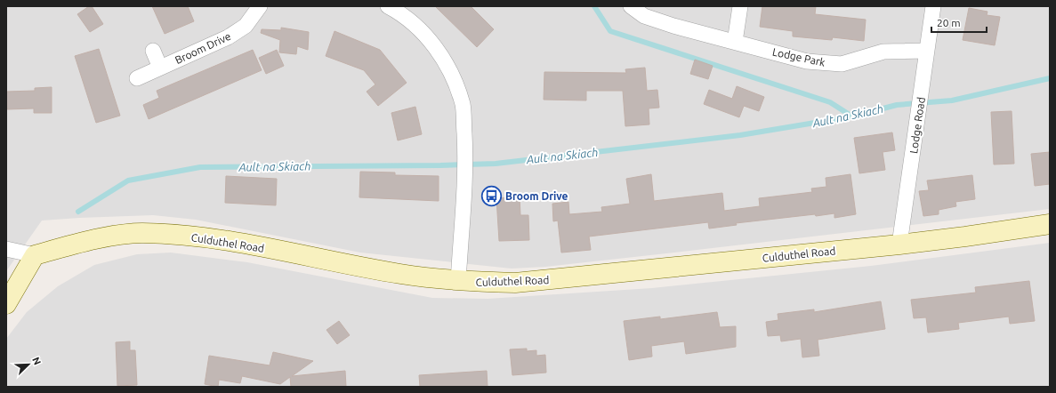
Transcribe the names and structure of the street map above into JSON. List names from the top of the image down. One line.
{"streets":{"main road":["Culduthel Road"],"street":["Broom Drive","Lodge Park","Lodge Road"]},"crossings":[["Lodge Park","Lodge Road"],["Lodge Road","Culduthel Road"]],"water":["Ault na Skiach"],"places":{"bus stop":["Broom Drive"]},"scale_bar":"20 m","north":"top right"}
